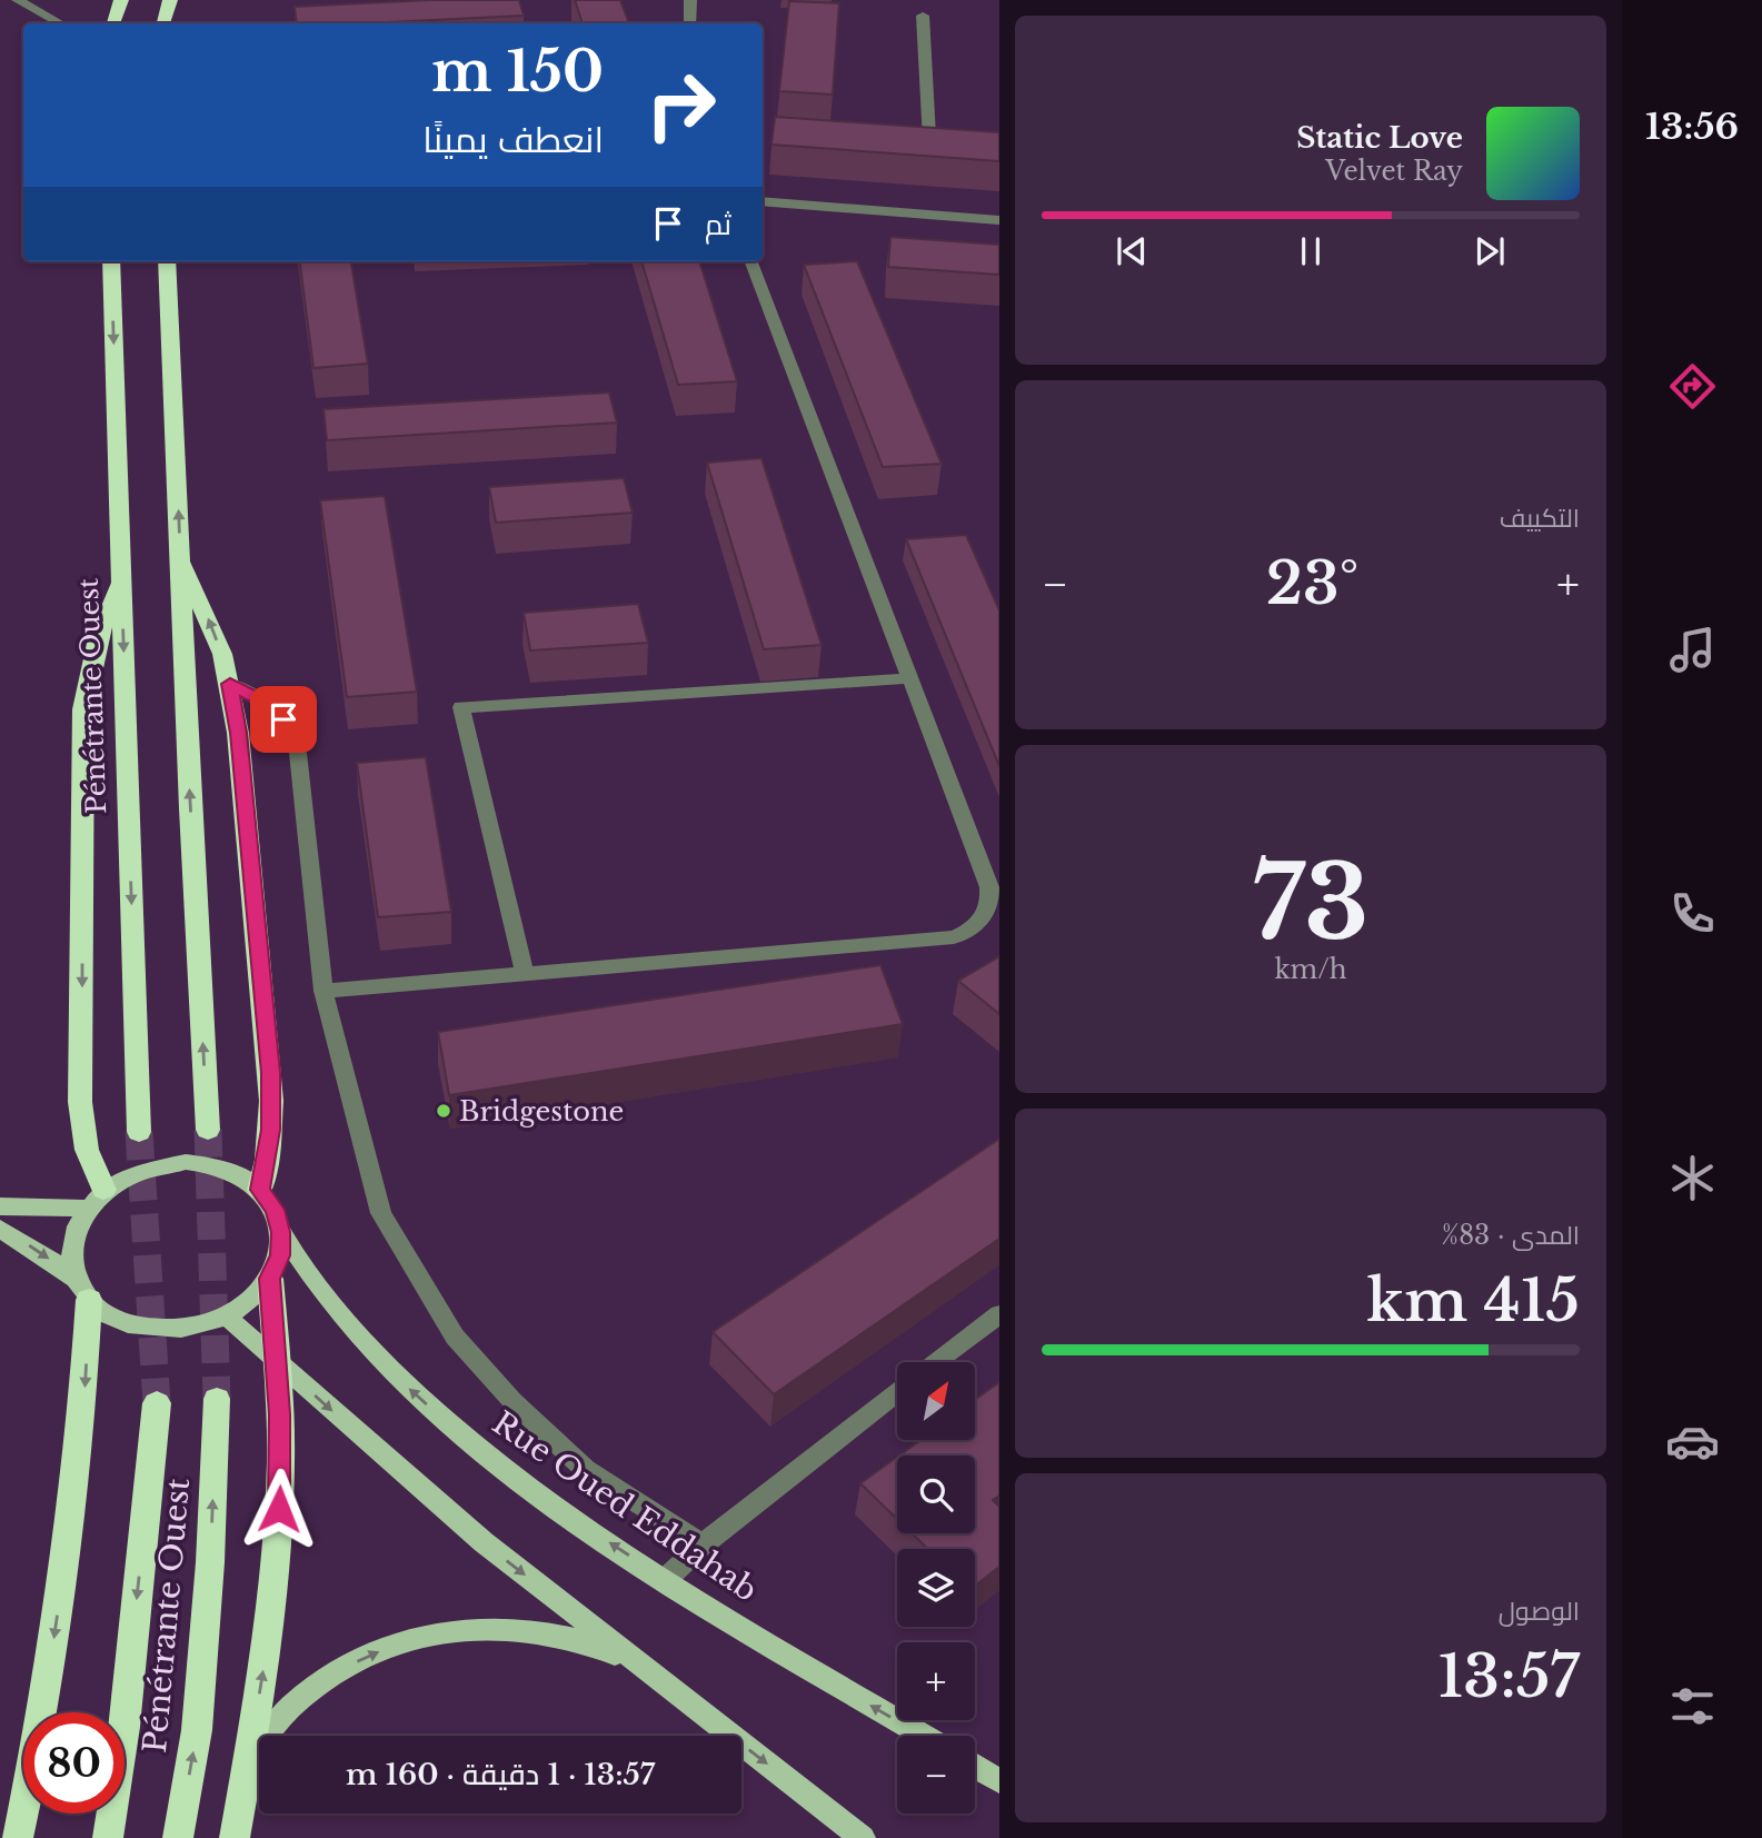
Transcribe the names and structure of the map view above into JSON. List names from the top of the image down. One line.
{"streets":{"highway":["Pénétrante Ouest"],"main road":["Rue Oued Eddahab"]},"places":["Bridgestone"],"north":"top right","page":{"tabs":"13:56","turn":["150 m","انعطف يمينًا"],"song":["Static Love","Velvet Ray"],"then":"ثم","tile":["التكييف",["73","km/h"],["المدى · 83%","415 km"],["الوصول","13:57"]],"heat":["−","23°","+"],"map_buttons":["+","−"],"limit":"80","trip":"13:57 · 1 دقيقة · 160 m"}}
